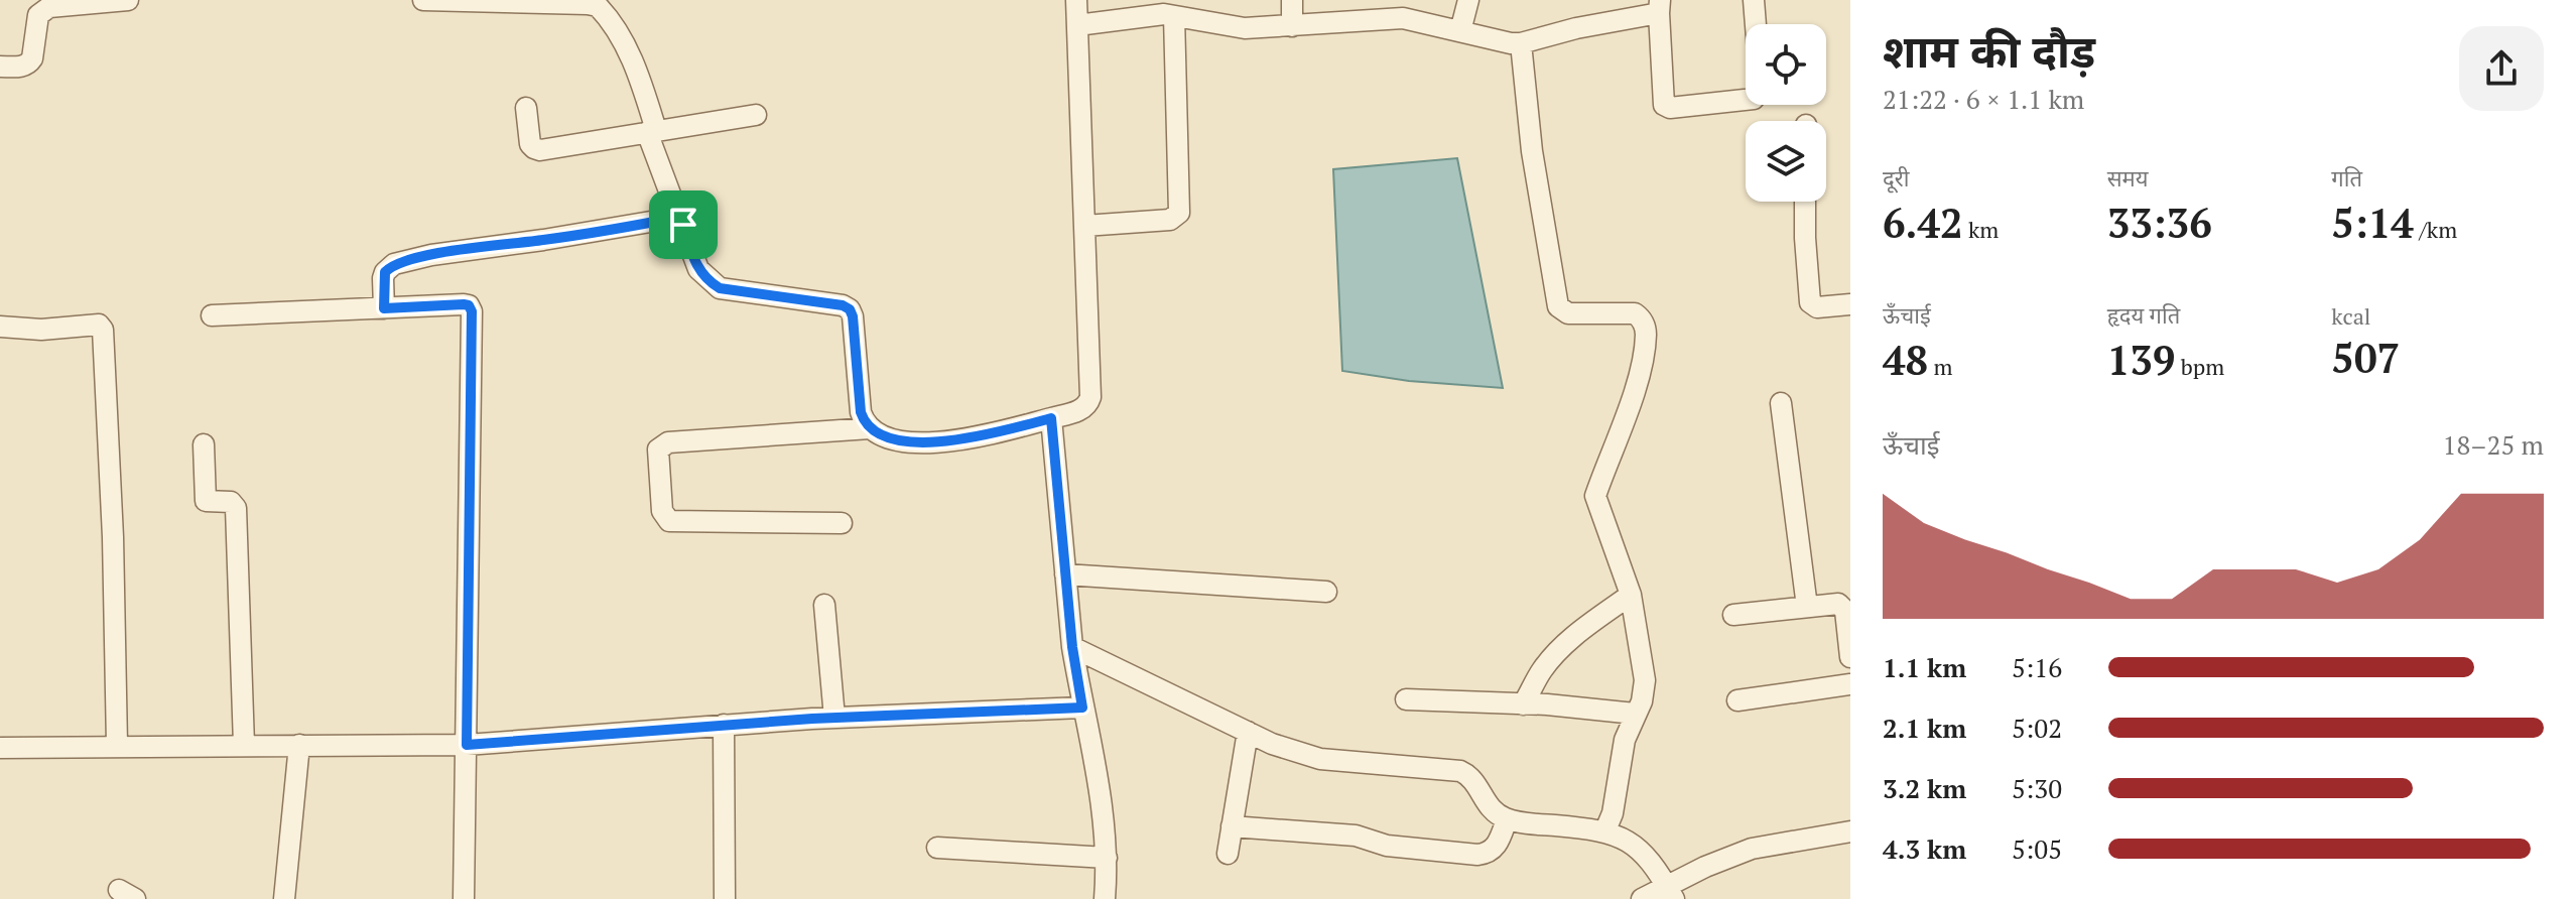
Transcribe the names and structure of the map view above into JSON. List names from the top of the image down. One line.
{"page":{"heading":["शाम की दौड़","21:22 · 6 × 1.1 km"],"stats":[["दूरी","6.42 km"],["समय","33:36"],["गति","5:14 /km"],["ऊँचाई","48 m"],["हृदय गति","139 bpm"],["kcal","507"]],"chart":["ऊँचाई","18–25 m"],"list":[{"name":"1.1 km","note":"5:16"},{"name":"2.1 km","note":"5:02"},{"name":"3.2 km","note":"5:30"},{"name":"4.3 km","note":"5:05"}]}}
